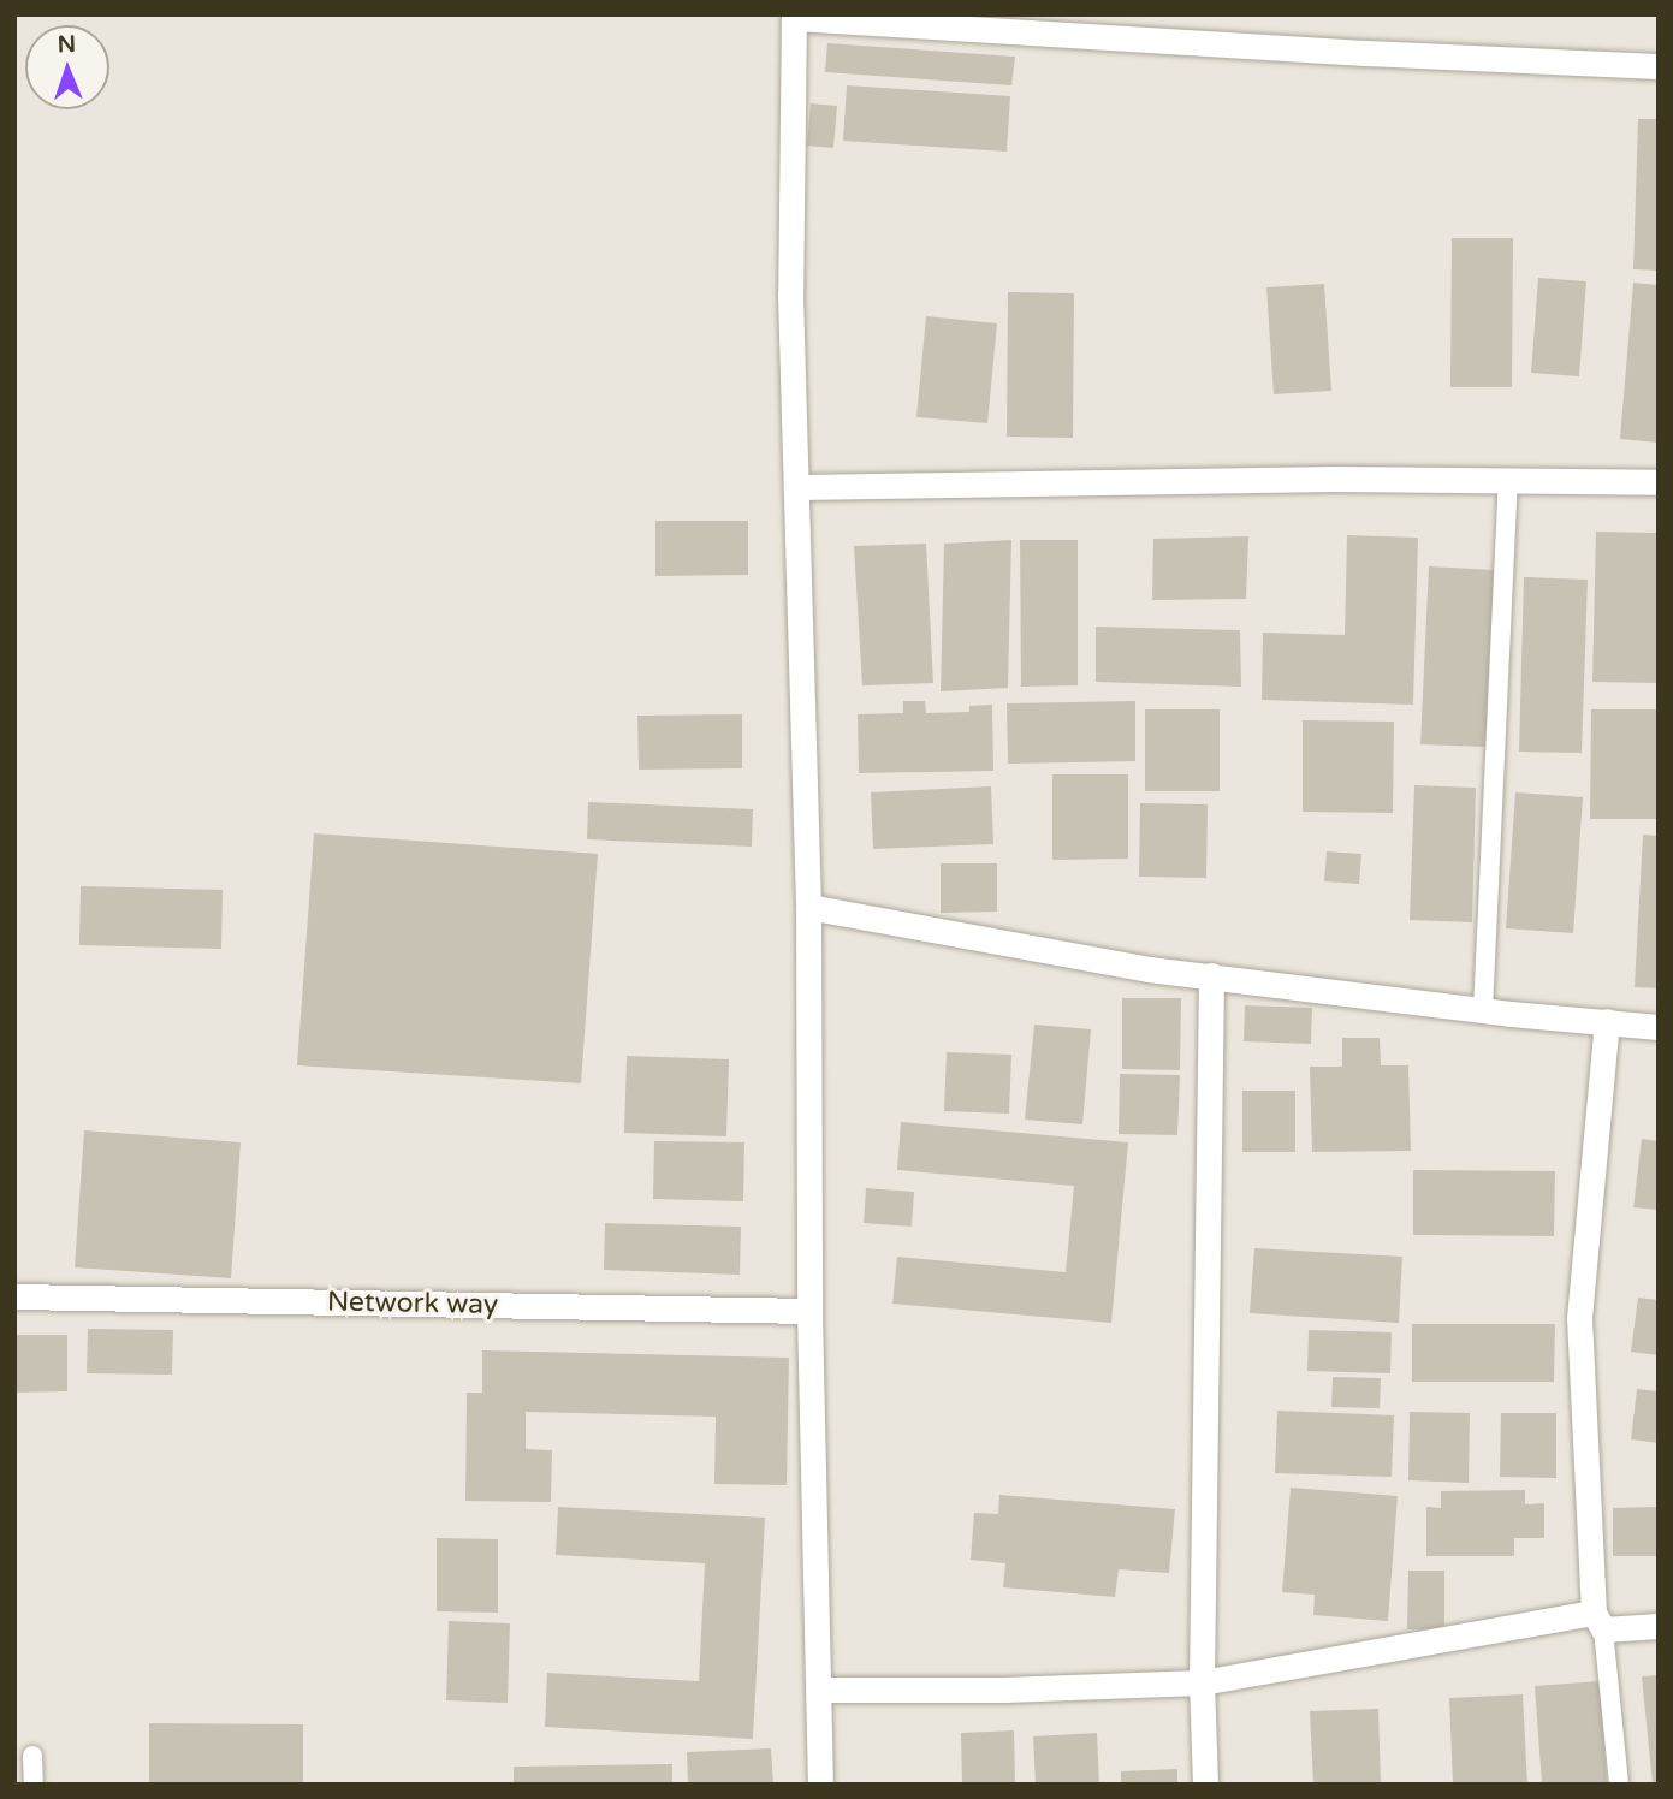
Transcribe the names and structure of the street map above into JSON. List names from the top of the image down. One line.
{"streets":{"street":["Network way"]},"north":"top"}
